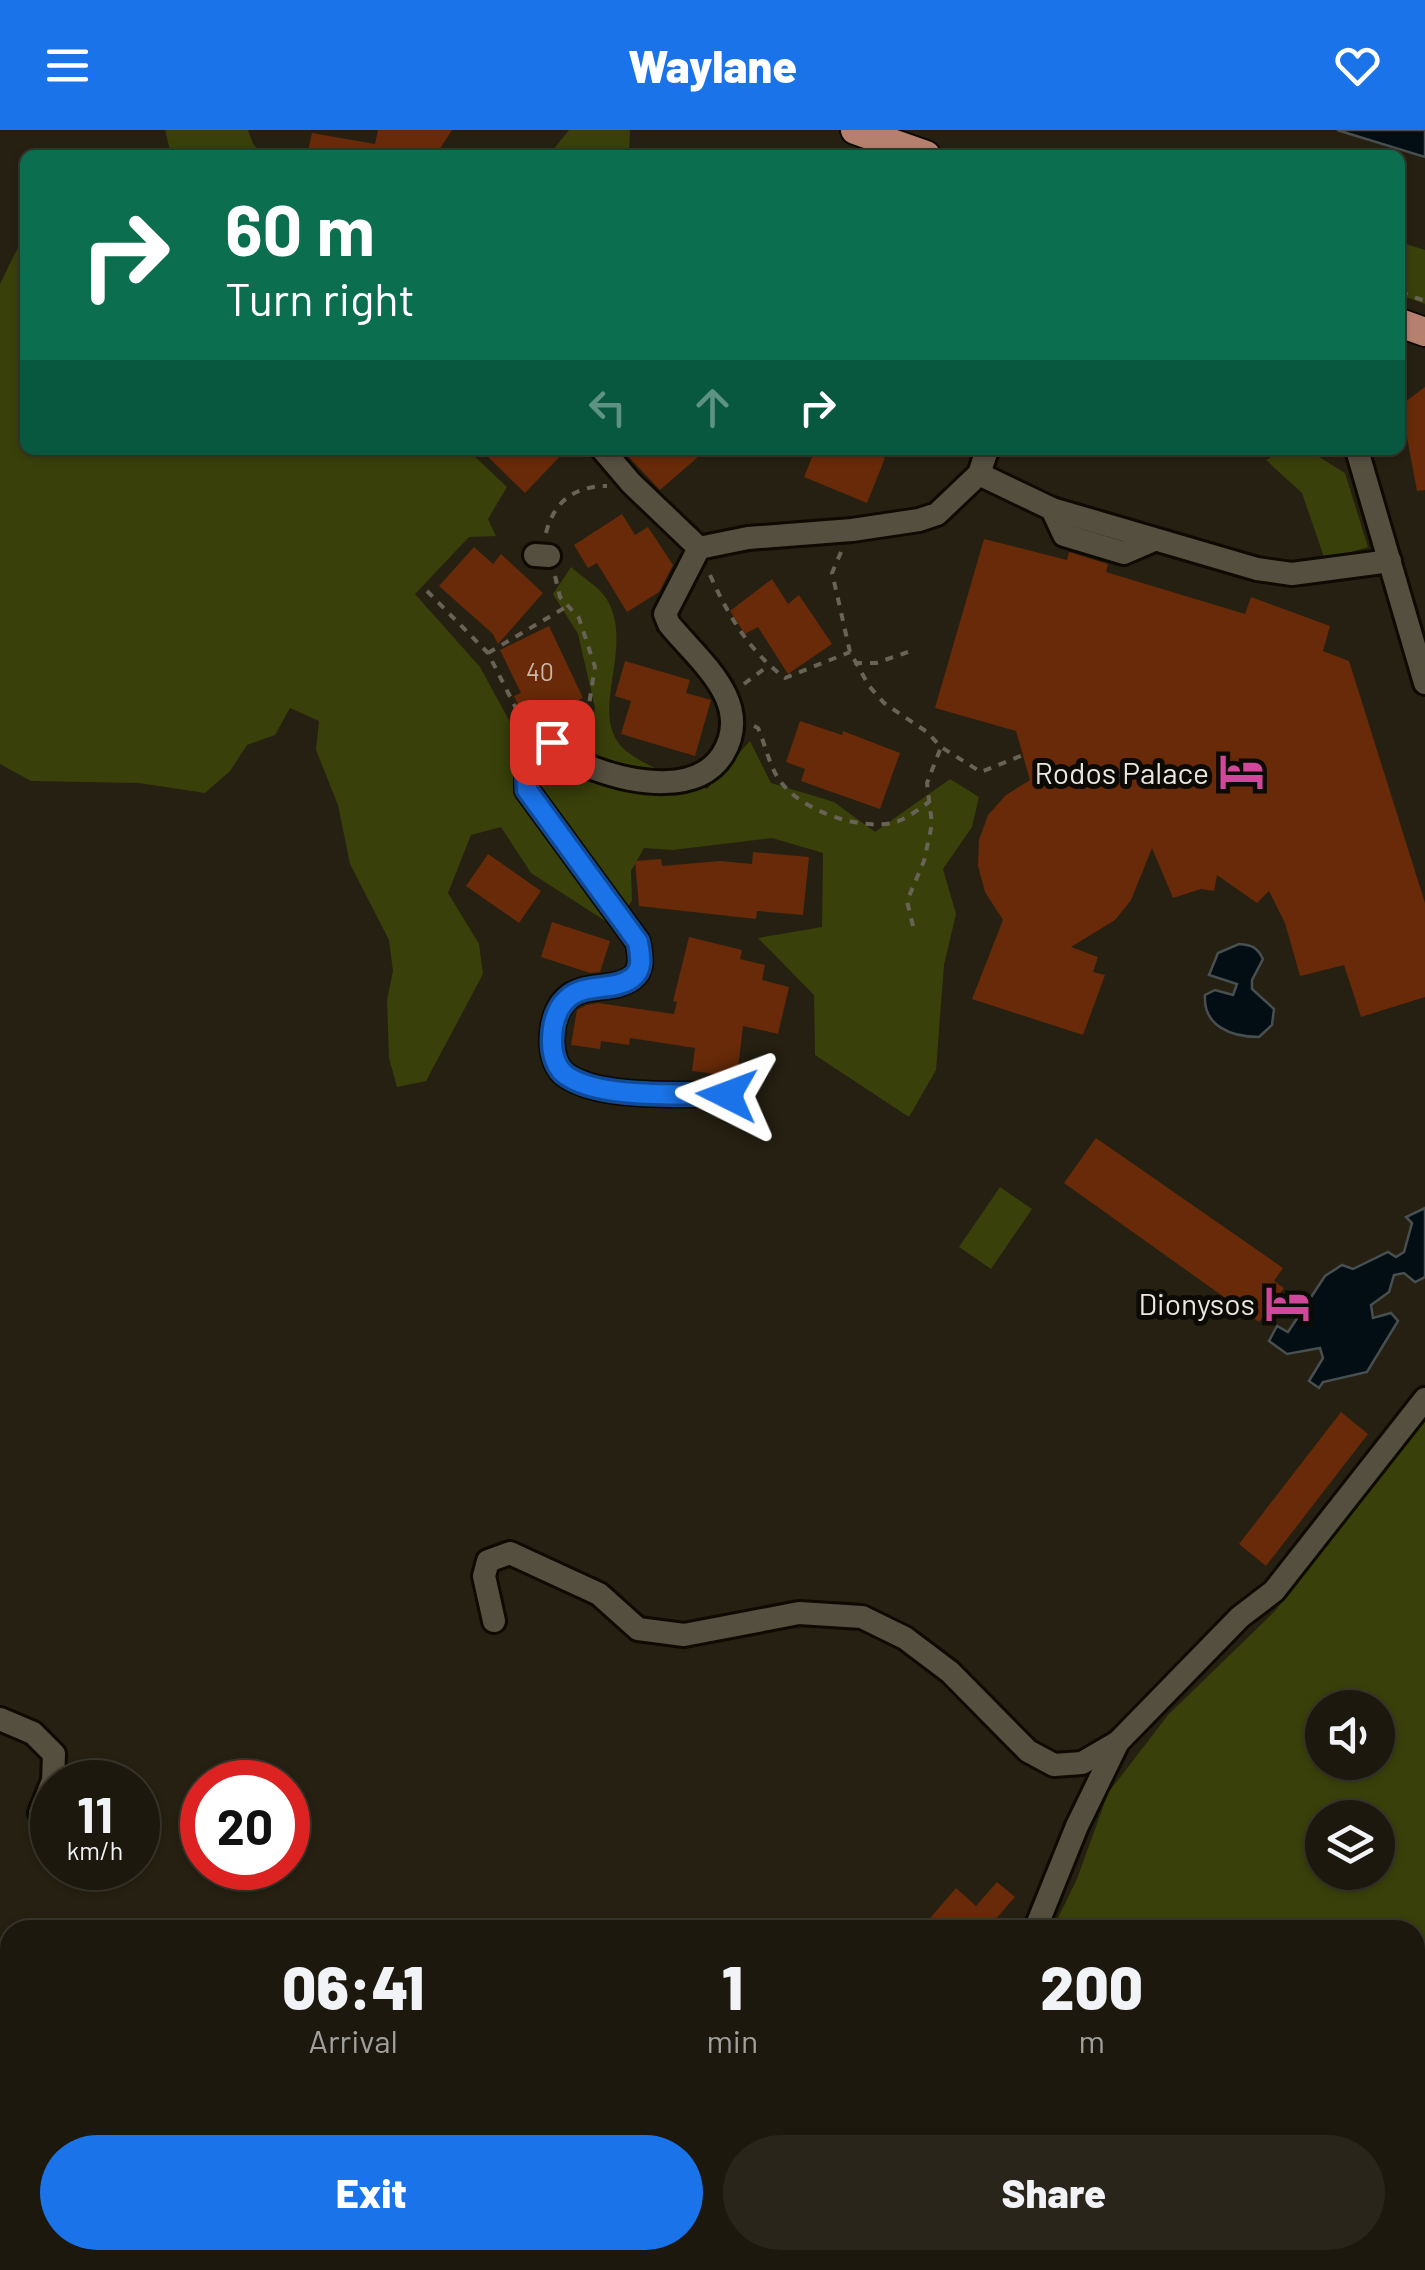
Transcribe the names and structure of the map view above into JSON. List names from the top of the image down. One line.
{"places":{"hotel":["Rodos Palace","Dionysos"]},"house_numbers":["40"],"page":{"header":"Waylane","turn":["60 m","Turn right"],"speed":"11 km/h","limit":"20","eta":["06:41","Arrival","1","min","200","m"],"buttons":["Exit","Share"]}}
